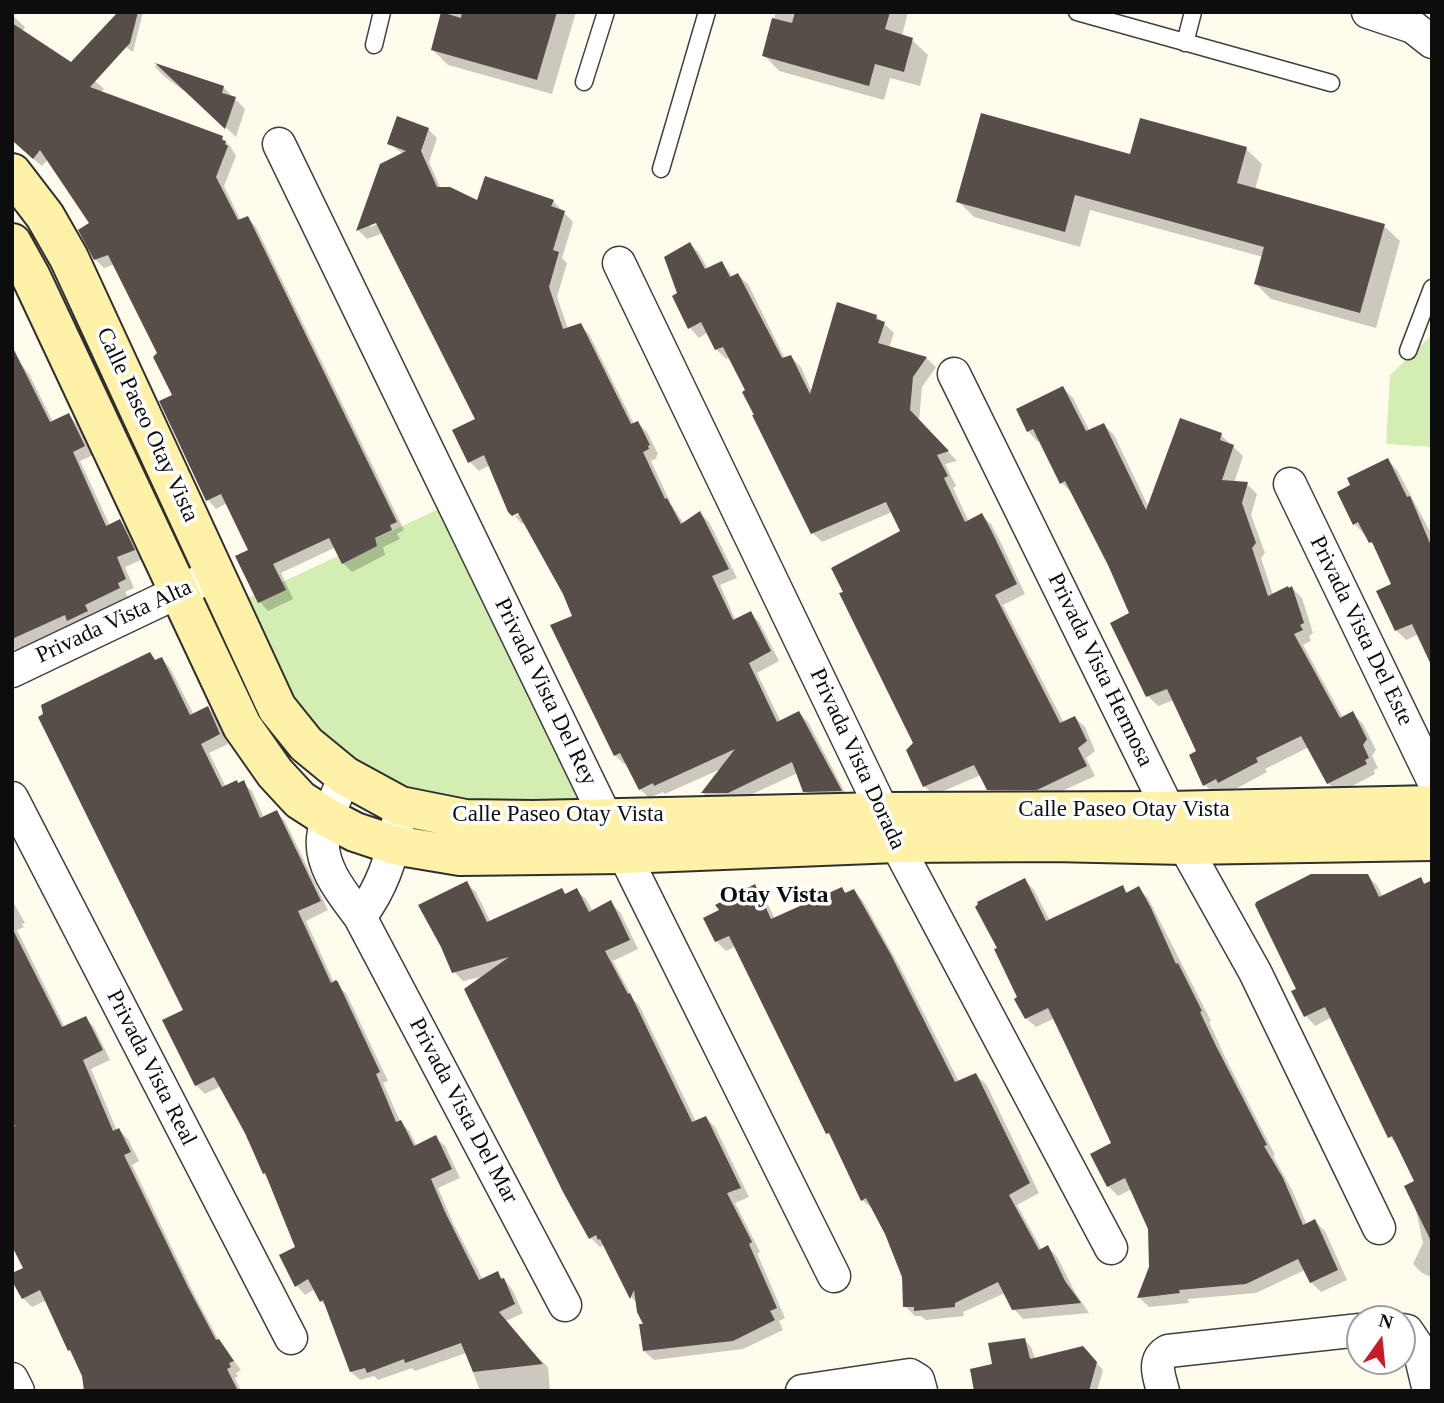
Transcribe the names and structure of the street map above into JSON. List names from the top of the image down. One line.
{"streets":{"street":["Calle Paseo Otay Vista","Privada Vista Alta","Privada Vista Del Este","Privada Vista Hermosa","Privada Vista Del Rey","Privada Vista Dorada","Privada Vista Real","Privada Vista Del Mar"]},"crossings":[["Calle Paseo Otay Vista","Privada Vista Alta"],["Calle Paseo Otay Vista","Privada Vista Hermosa"],["Calle Paseo Otay Vista","Privada Vista Del Rey"],["Calle Paseo Otay Vista","Privada Vista Dorada"],["Calle Paseo Otay Vista","Privada Vista Del Mar"]],"districts":["Otay Vista"],"north":"top"}
